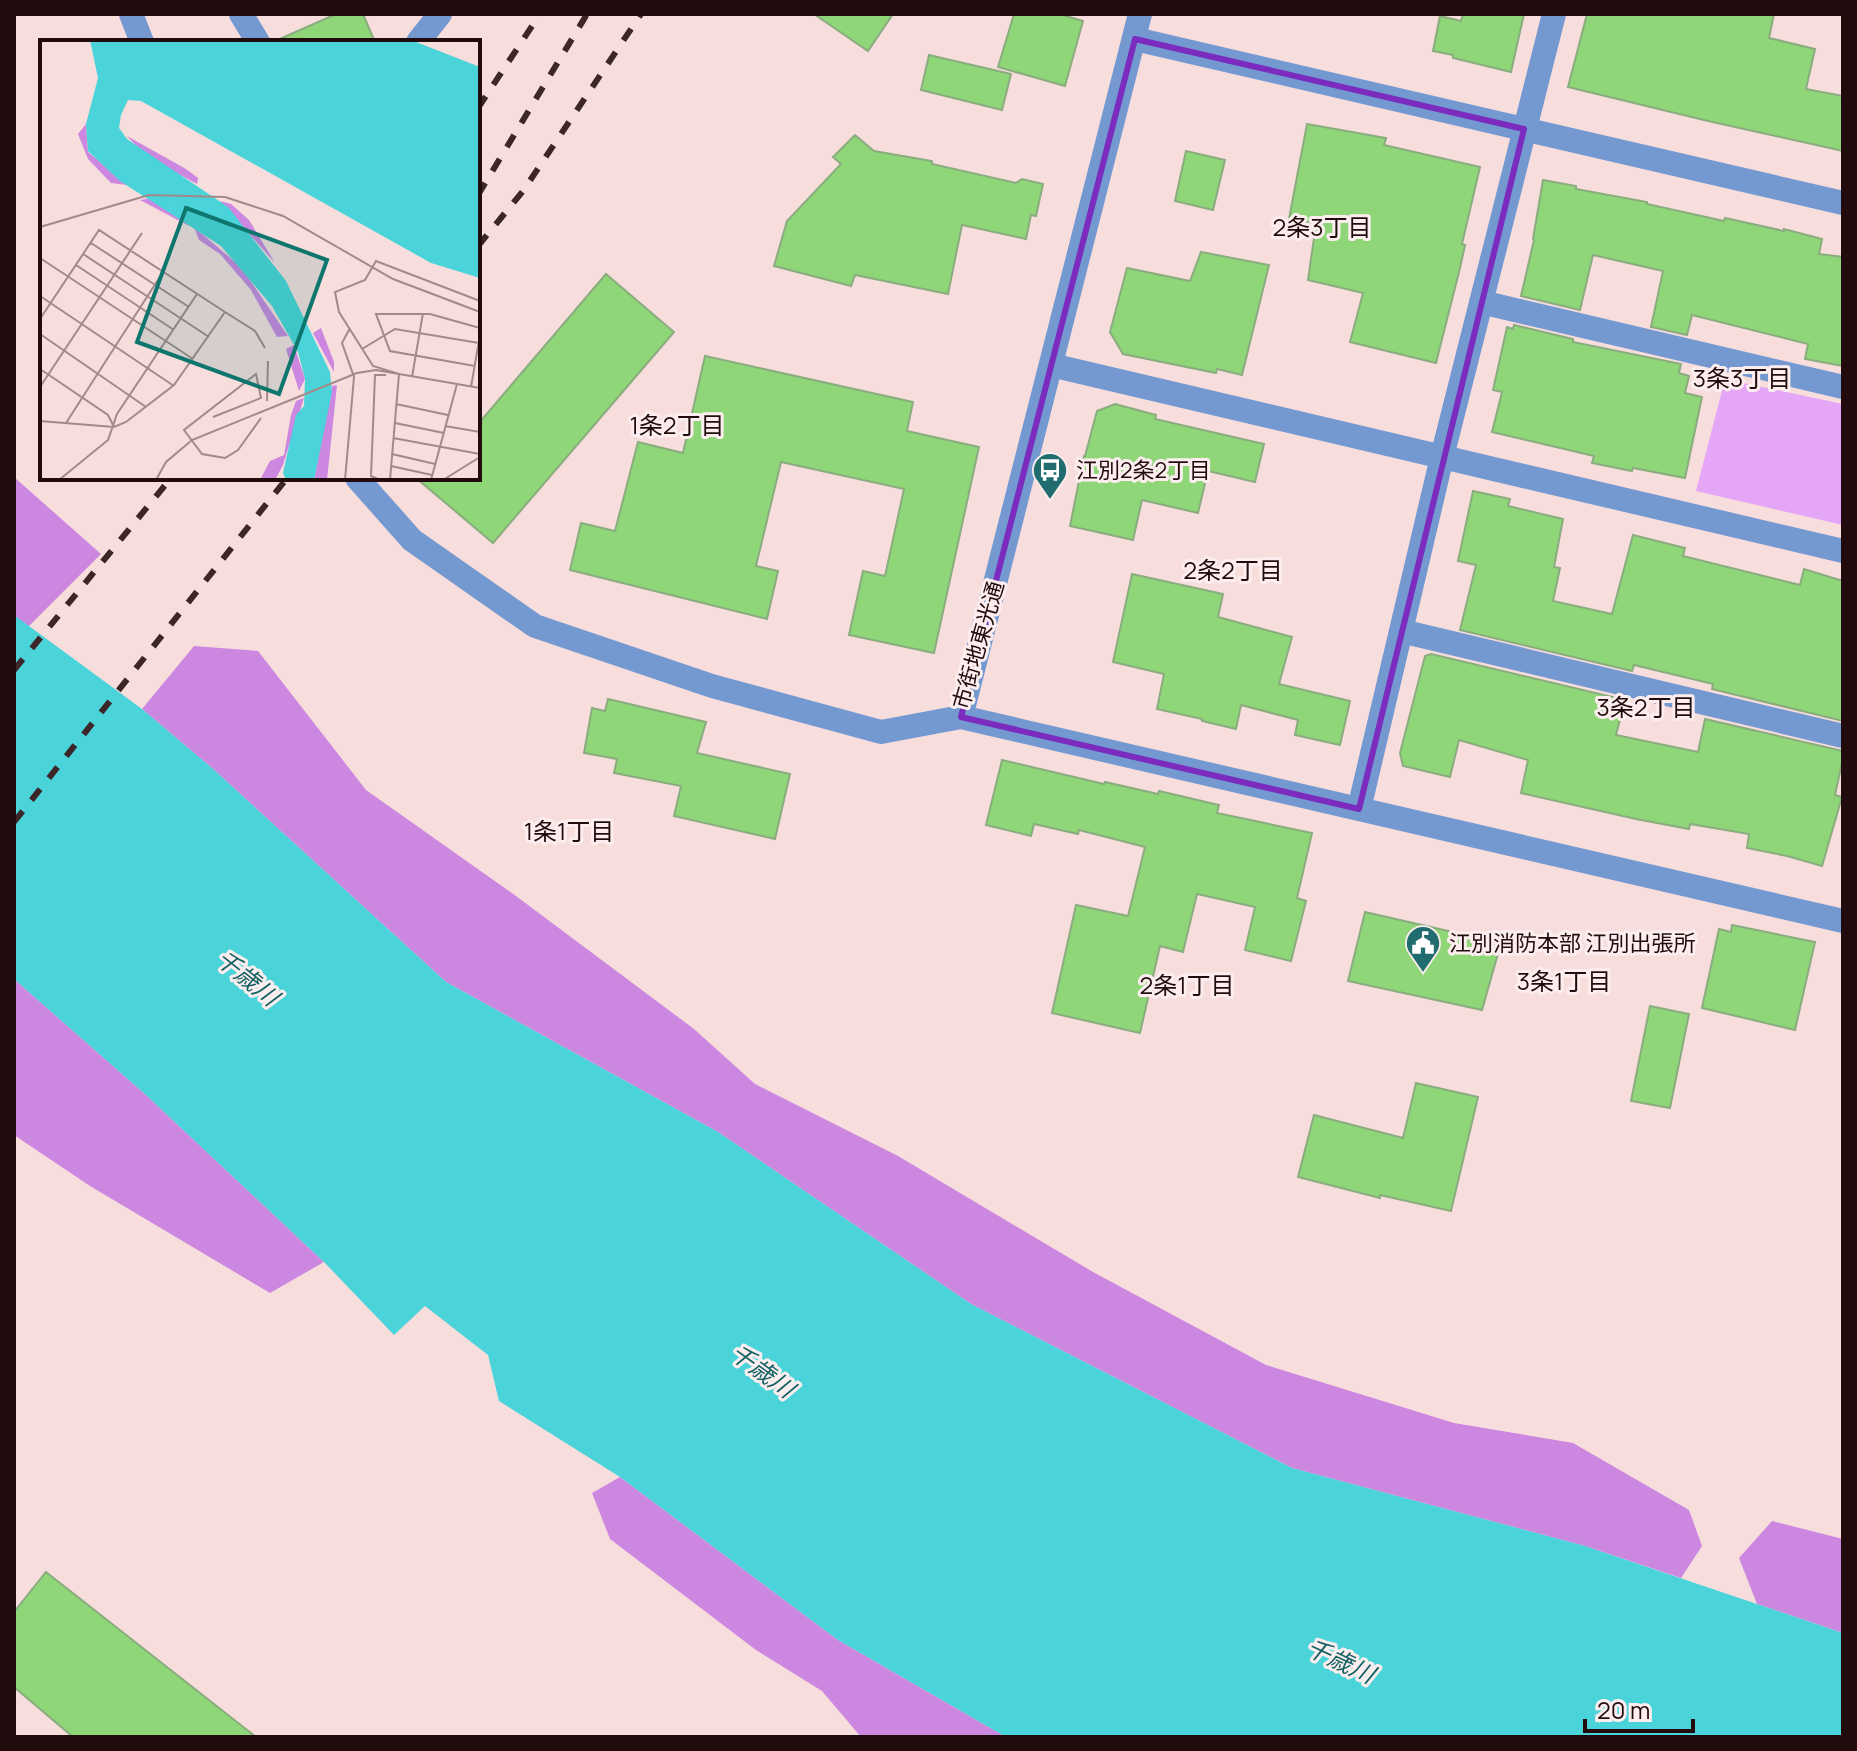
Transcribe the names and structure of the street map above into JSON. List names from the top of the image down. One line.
{"streets":{"street":["市街地東光通"]},"districts":["2条3丁目","3条3丁目","1条2丁目","2条2丁目","3条2丁目","1条1丁目","3条1丁目","2条1丁目"],"water":["千歳川"],"places":{"bus stop":["江別2条2丁目"],"public building":["江別消防本部 江別出張所"]},"scale_bar":"20 m"}
